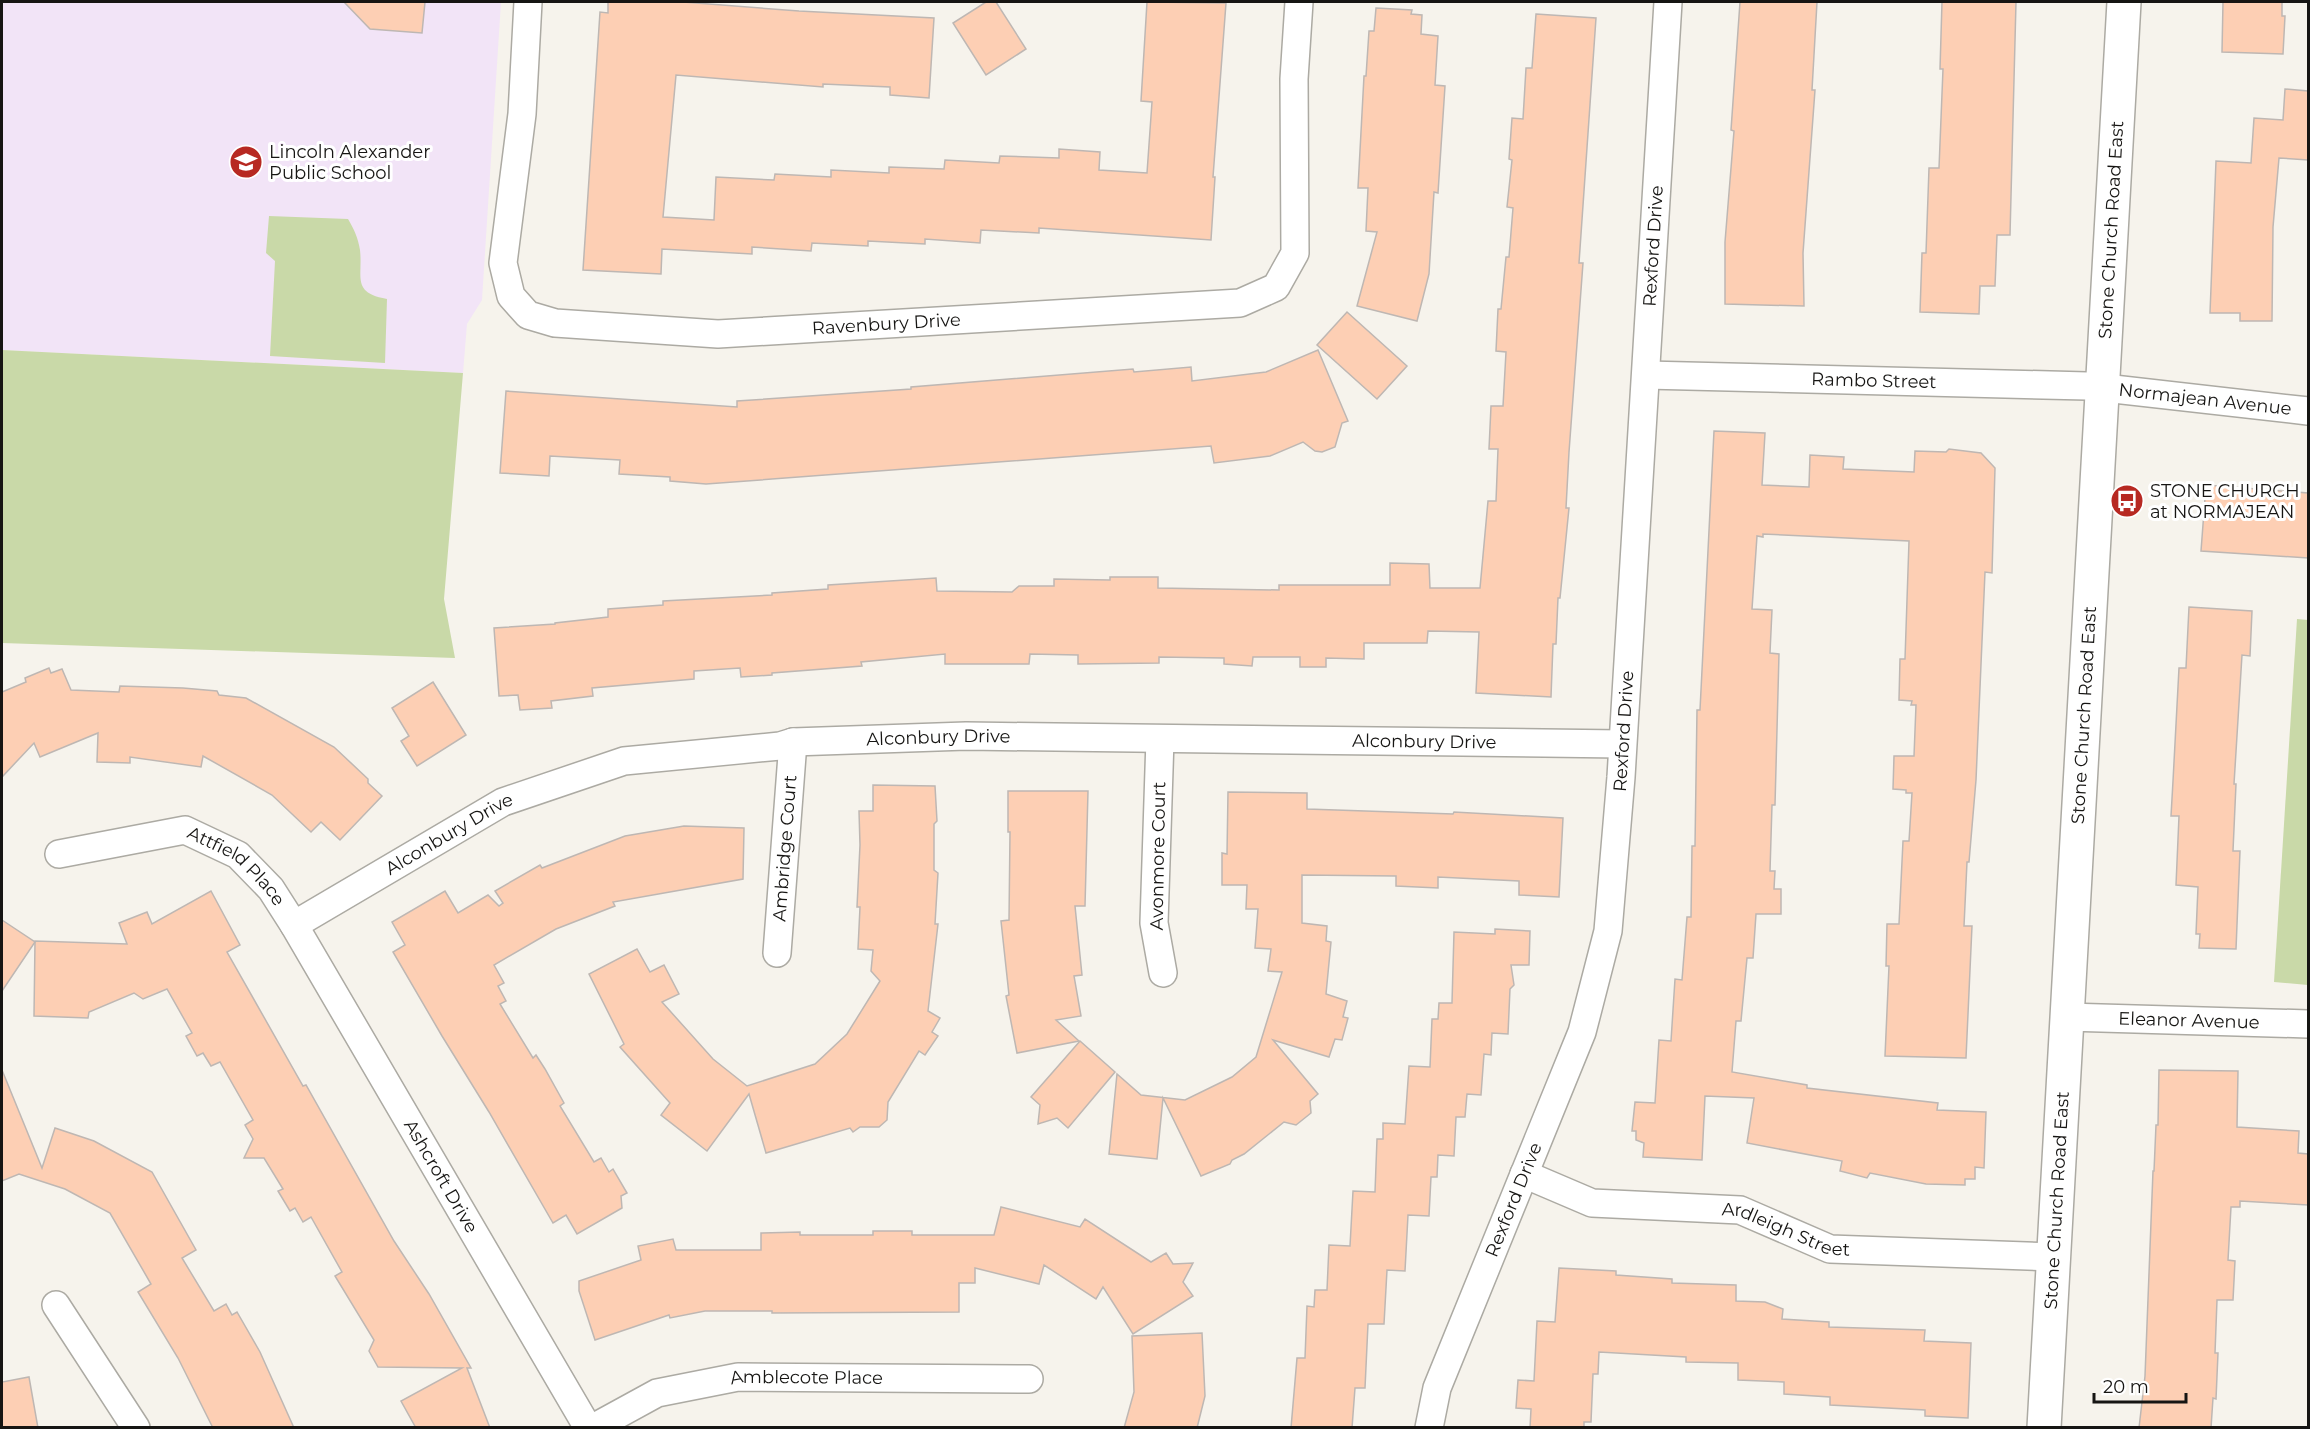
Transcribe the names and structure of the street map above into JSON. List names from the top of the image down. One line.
{"streets":{"main road":["Stone Church Road East"],"street":["Rexford Drive","Ravenbury Drive","Rambo Street","Normajean Avenue","Alconbury Drive","Ambridge Court","Avonmore Court","Attfield Place","Eleanor Avenue","Ashcroft Drive","Ardleigh Street","Amblecote Place"]},"crossings":[["Stone Church Road East","Rambo Street"],["Stone Church Road East","Normajean Avenue"],["Stone Church Road East","Eleanor Avenue"],["Stone Church Road East","Ardleigh Street"],["Rexford Drive","Rambo Street"],["Rexford Drive","Alconbury Drive"],["Rexford Drive","Ardleigh Street"],["Rambo Street","Normajean Avenue"],["Alconbury Drive","Ambridge Court"],["Alconbury Drive","Avonmore Court"],["Alconbury Drive","Attfield Place"],["Alconbury Drive","Ashcroft Drive"],["Attfield Place","Ashcroft Drive"],["Ashcroft Drive","Amblecote Place"]],"places":{"school or university":["Lincoln Alexander Public School"],"bus stop":["STONE CHURCH at NORMAJEAN"]},"scale_bar":"20 m"}
